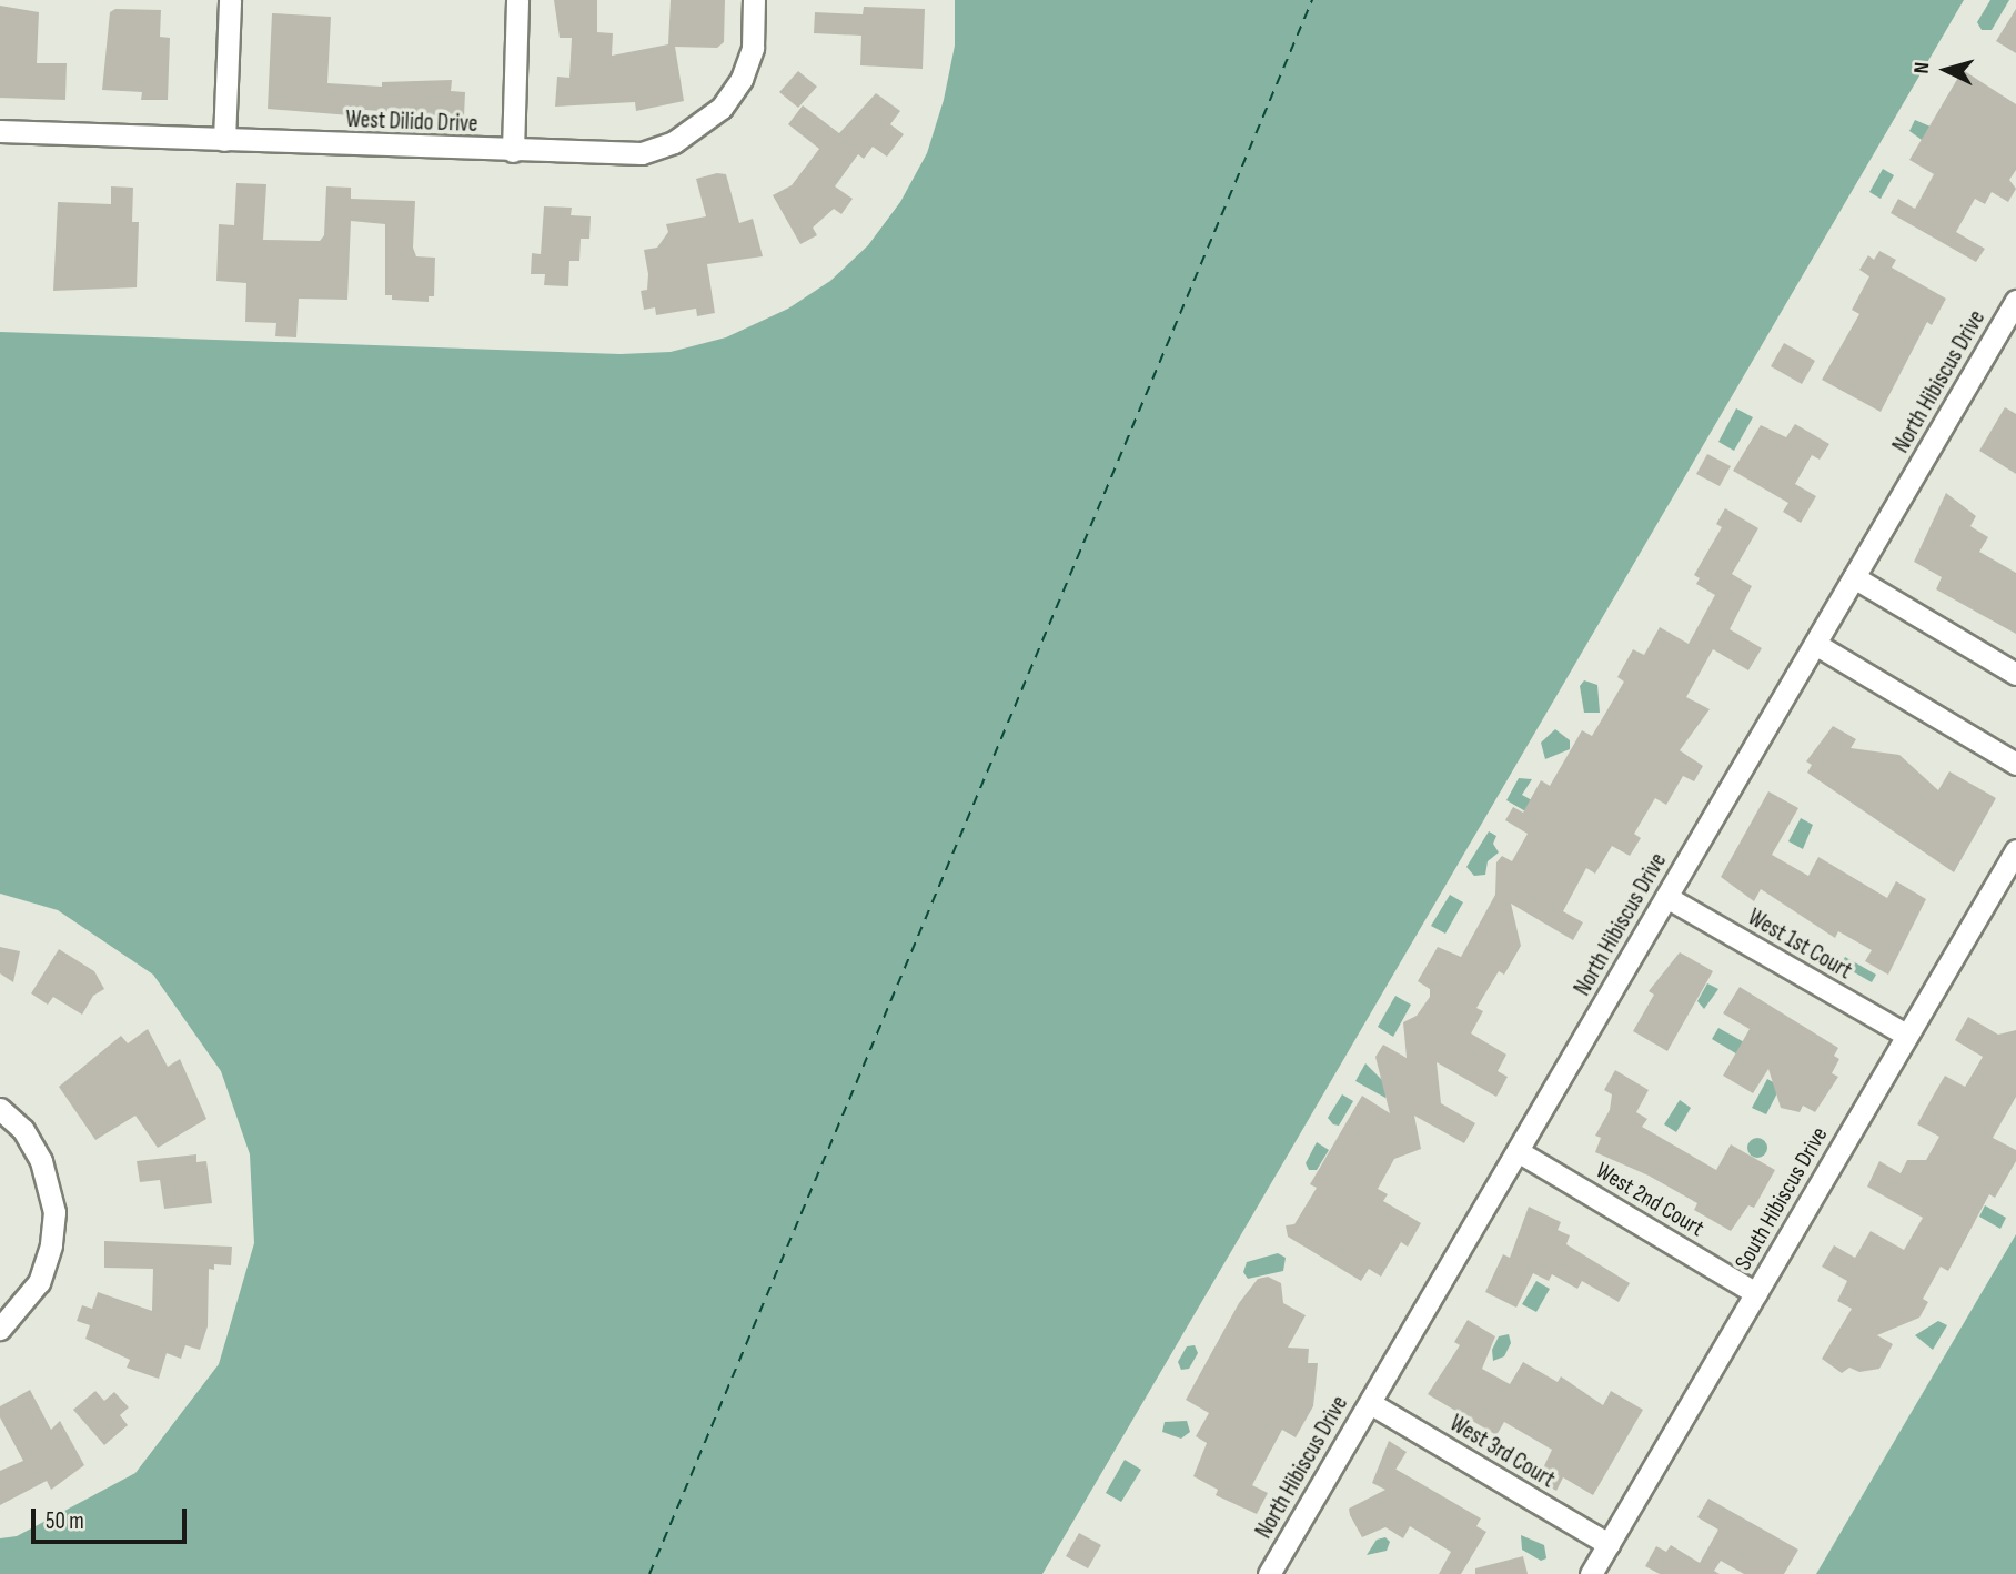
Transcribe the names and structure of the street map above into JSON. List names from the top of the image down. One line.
{"streets":{"street":["West Dilido Drive","North Hibiscus Drive","West 1st Court","South Hibiscus Drive","West 2nd Court","West 3rd Court"]},"crossings":[["North Hibiscus Drive","West 1st Court"],["North Hibiscus Drive","West 2nd Court"],["North Hibiscus Drive","West 3rd Court"],["West 1st Court","South Hibiscus Drive"],["South Hibiscus Drive","West 2nd Court"],["South Hibiscus Drive","West 3rd Court"]],"scale_bar":"50 m","north":"left"}
